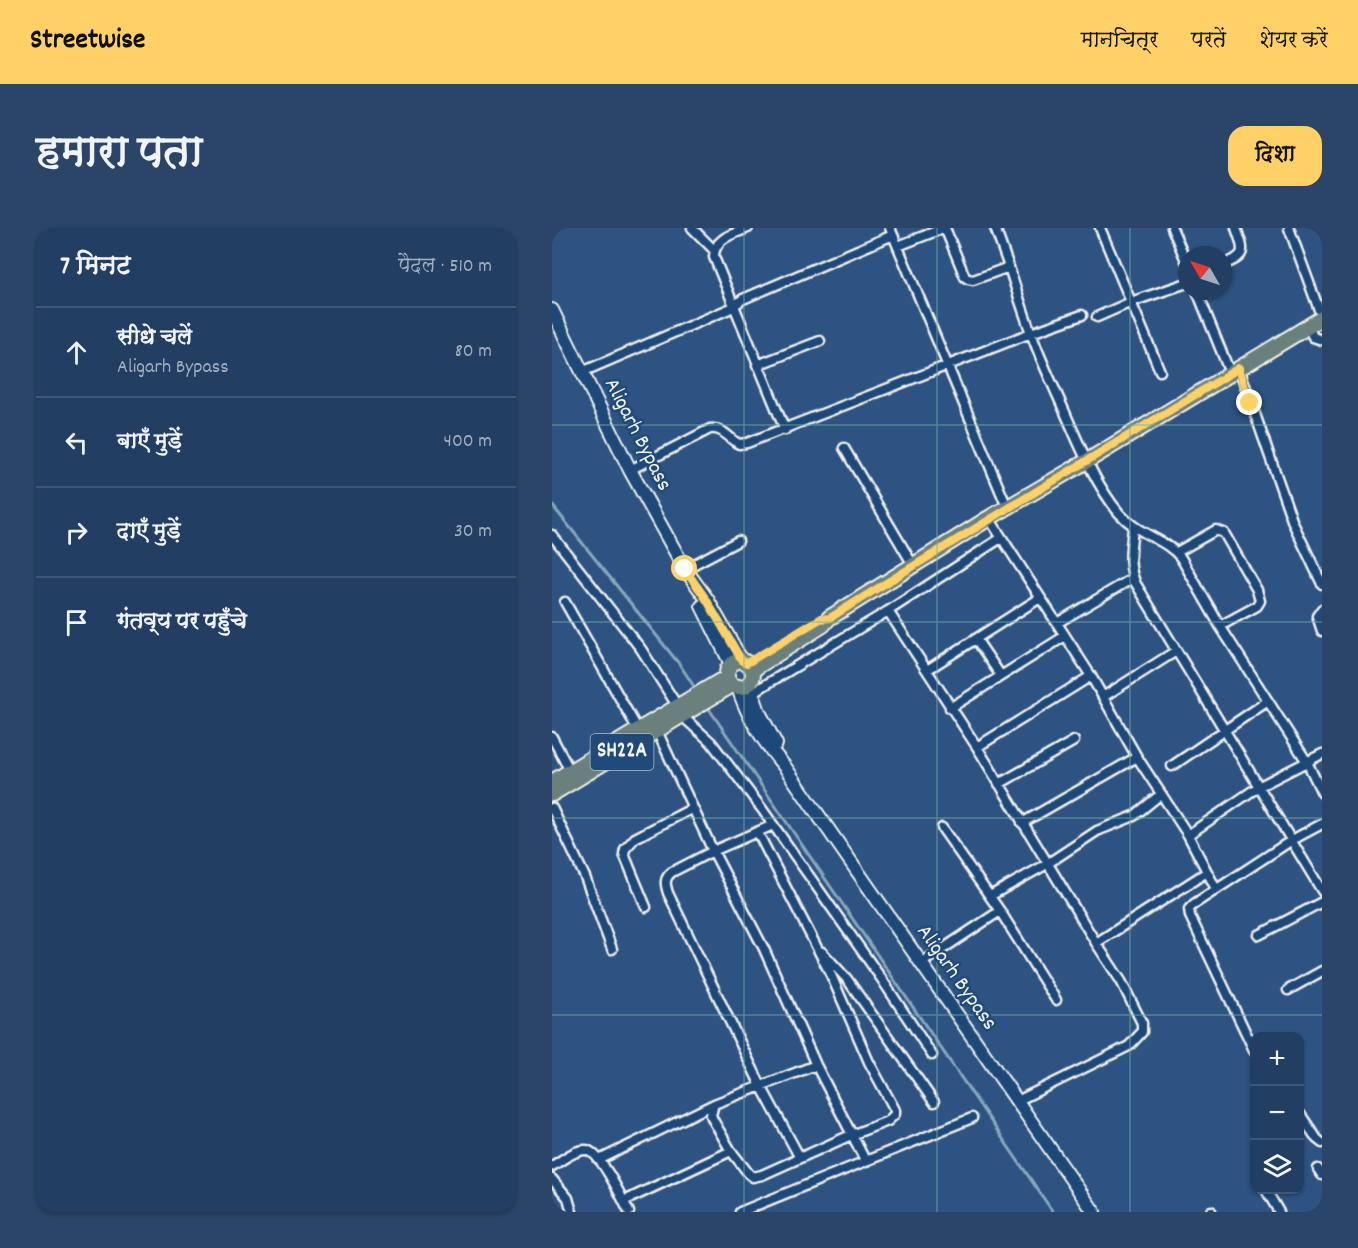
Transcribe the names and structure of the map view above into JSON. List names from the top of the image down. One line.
{"streets":{"main road":["Aligarh Bypass","SH22A"]},"crossings":[["Aligarh Bypass","SH22A"]],"north":"top left","page":{"header":"Streetwise","nav":["मानचित्र","परतें","शेयर करें"],"title":"हमारा पता","buttons":"दिशा","heading":["7 मिनट","पैदल · 510 m"],"list":[["सीधे चलें","Aligarh Bypass","80 m"],["बाएँ मुड़ें","400 m"],["दाएँ मुड़ें","30 m"],"गंतव्य पर पहुँचे"],"map_buttons":["+","−"]}}
